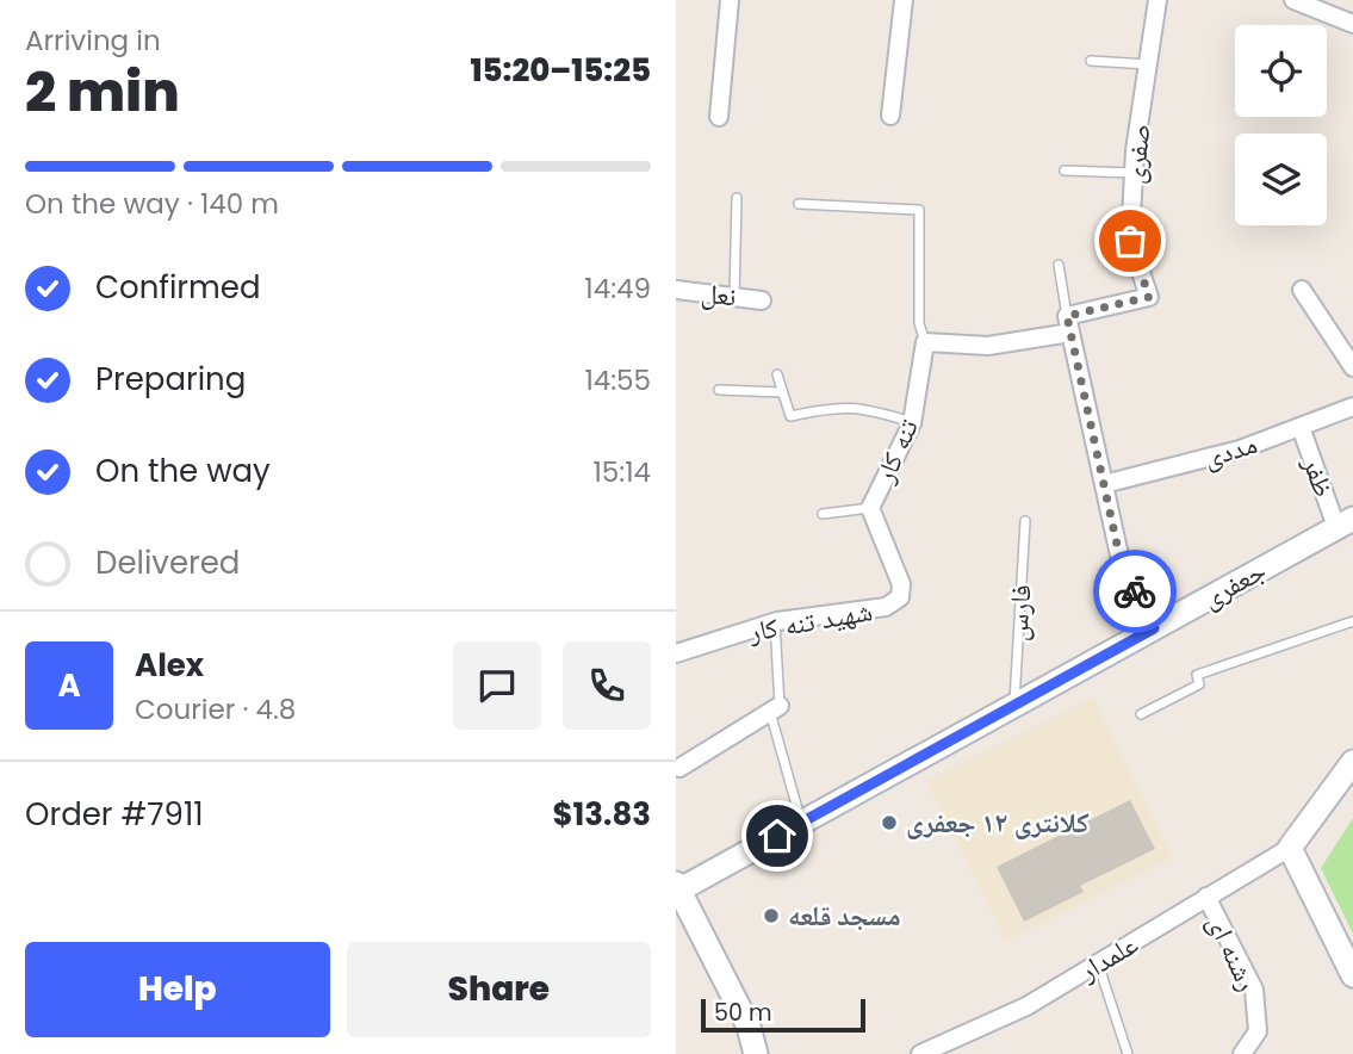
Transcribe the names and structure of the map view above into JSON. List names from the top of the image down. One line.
{"streets":{"street":["صفری","نعل","تنه کار","مددی","ظفر","جعفری","شهید تنه کار","رشنه ای","علمدار"],"lane":["فارس"]},"crossings":[["تنه کار","شهید تنه کار"],["مددی","ظفر"],["ظفر","جعفری"],["جعفری","فارس"],["رشنه ای","علمدار"]],"places":["کلانتری ۱۲ جعفری","مسجد قلعه"],"scale_bar":"50 m","page":{"heading":["2 min","Arriving in","15:20–15:25"],"panel":["Alex","Courier · 4.8","Order #7911","$13.83"],"bar":"On the way · 140 m","list":[["Confirmed","14:49"],["Preparing","14:55"],["On the way","15:14"],"Delivered"],"round":"A","buttons":["Help","Share"],"scale":"50 m"}}
